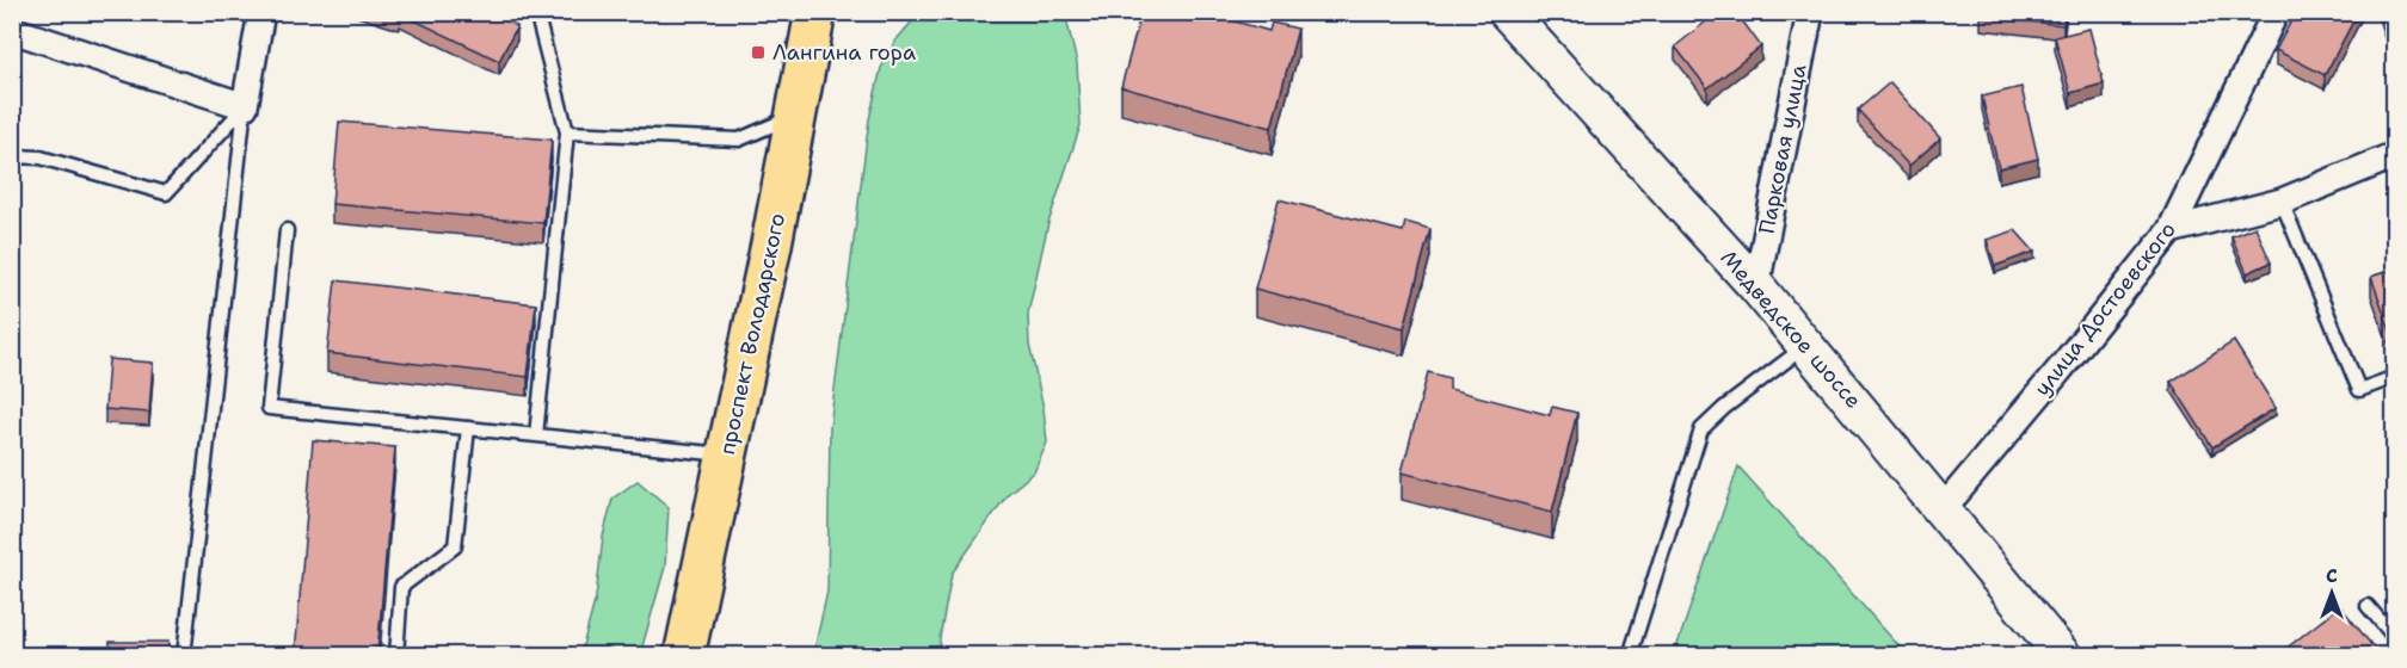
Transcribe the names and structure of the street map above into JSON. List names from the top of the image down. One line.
{"streets":{"main road":["Медведское шоссе","проспект Володарского"],"street":["Парковая улица","улица Достоевского"]},"crossings":[["Парковая улица","Медведское шоссе"],["улица Достоевского","Медведское шоссе"]],"places":{"transit":["Лангина гора"]},"north":"top"}
